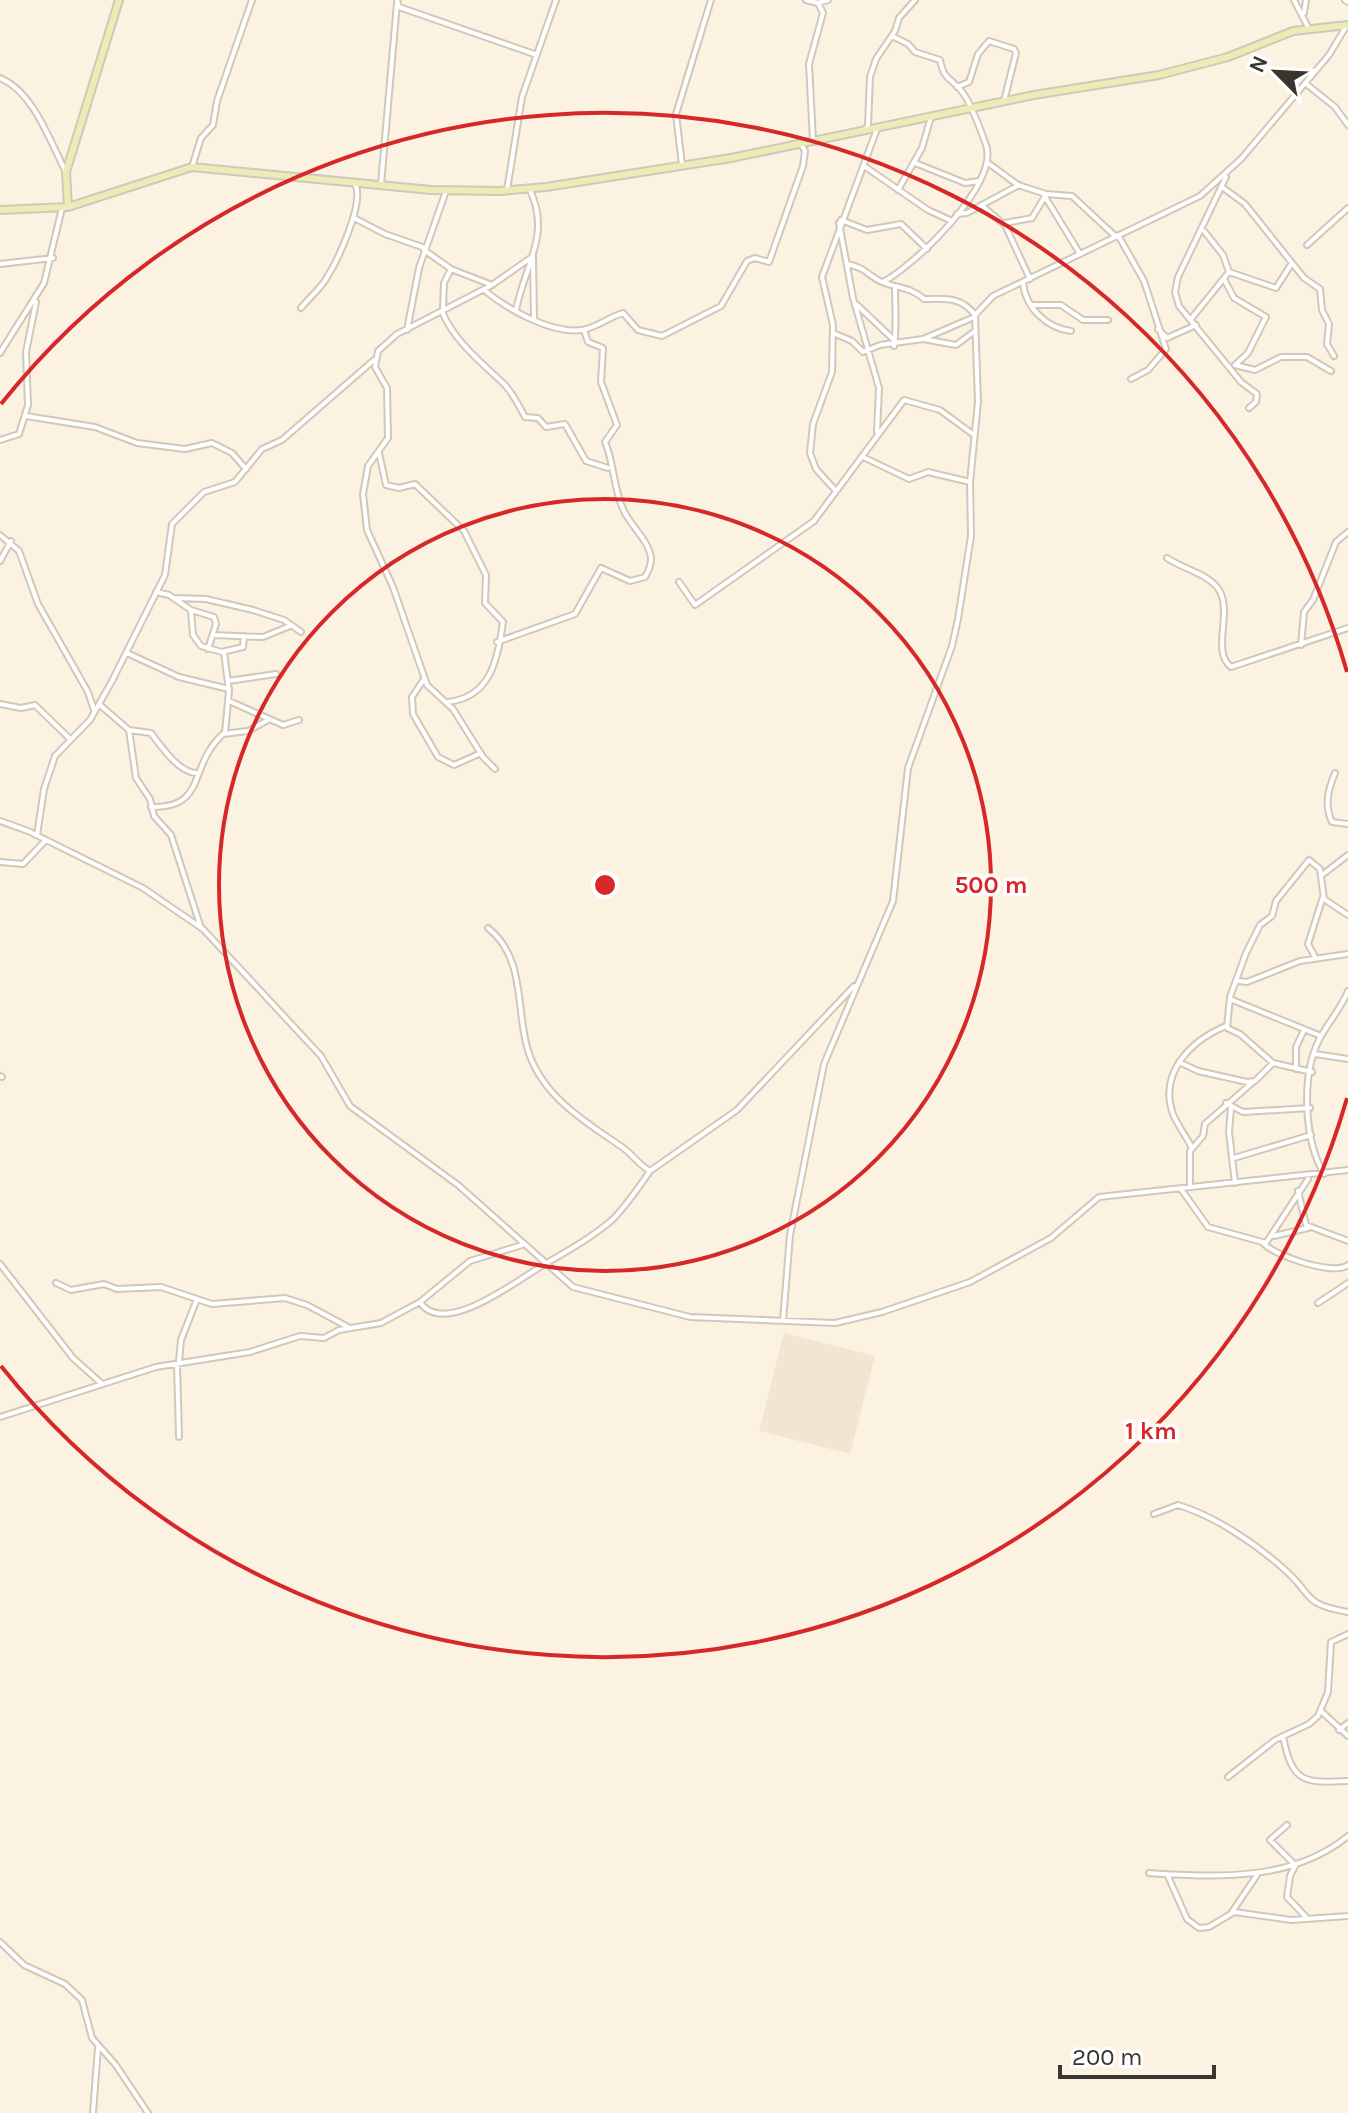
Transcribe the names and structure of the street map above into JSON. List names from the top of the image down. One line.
{"scale_bar":"200 m","north":"top left","rings":["500 m","1 km"]}
